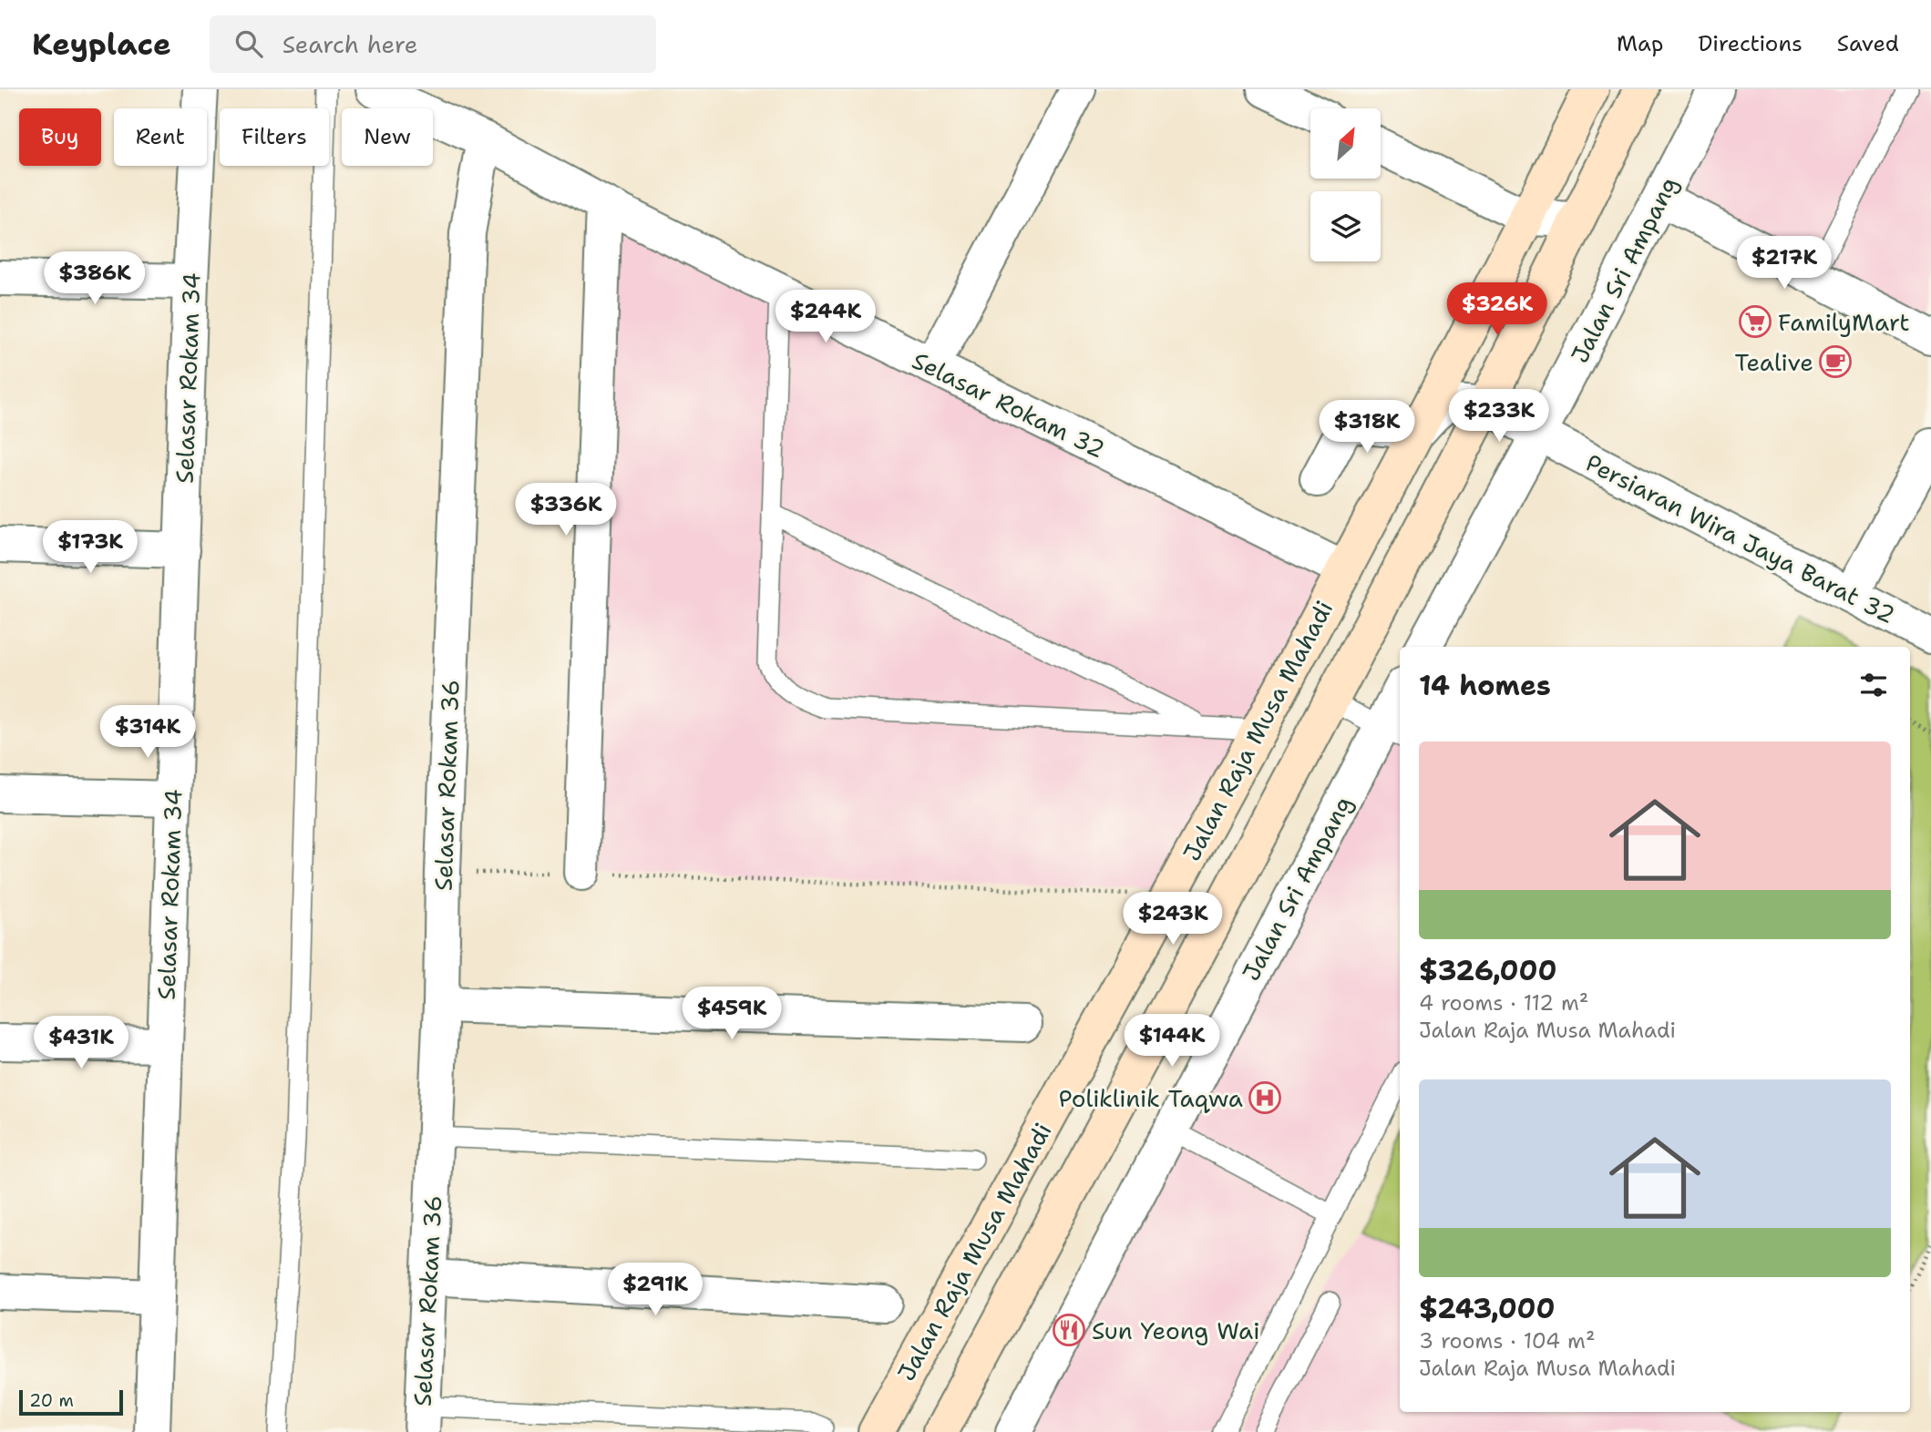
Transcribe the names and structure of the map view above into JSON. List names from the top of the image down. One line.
{"streets":{"main road":["Jalan Raja Musa Mahadi"],"street":["Jalan Sri Ampang","Selasar Rokam 34","Selasar Rokam 32","Persiaran Wira Jaya Barat 32","Selasar Rokam 36"]},"crossings":[["Jalan Sri Ampang","Persiaran Wira Jaya Barat 32"],["Selasar Rokam 32","Jalan Raja Musa Mahadi"],["Selasar Rokam 32","Selasar Rokam 36"],["Persiaran Wira Jaya Barat 32","Jalan Raja Musa Mahadi"]],"places":{"supermarket":["FamilyMart"],"cafe":["Tealive"],"hospital":["Poliklinik Taqwa"],"restaurant":["Sun Yeong Wai"]},"scale_bar":"20 m","north":"top right","page":{"header":"Keyplace","search":"Search here","nav":["Map","Directions","Saved"],"chip":["Buy","Rent","Filters","New"],"price":["$217K","$386K","$326K","$244K","$233K","$318K","$336K","$173K","$314K","$243K","$459K","$144K","$431K","$291K"],"heading":"14 homes","list":[{"name":"$326,000","note":"4 rooms · 112 m² · Jalan Raja Musa Mahadi"},{"name":"$243,000","note":"3 rooms · 104 m² · Jalan Raja Musa Mahadi"}],"scale":"20 m"}}
